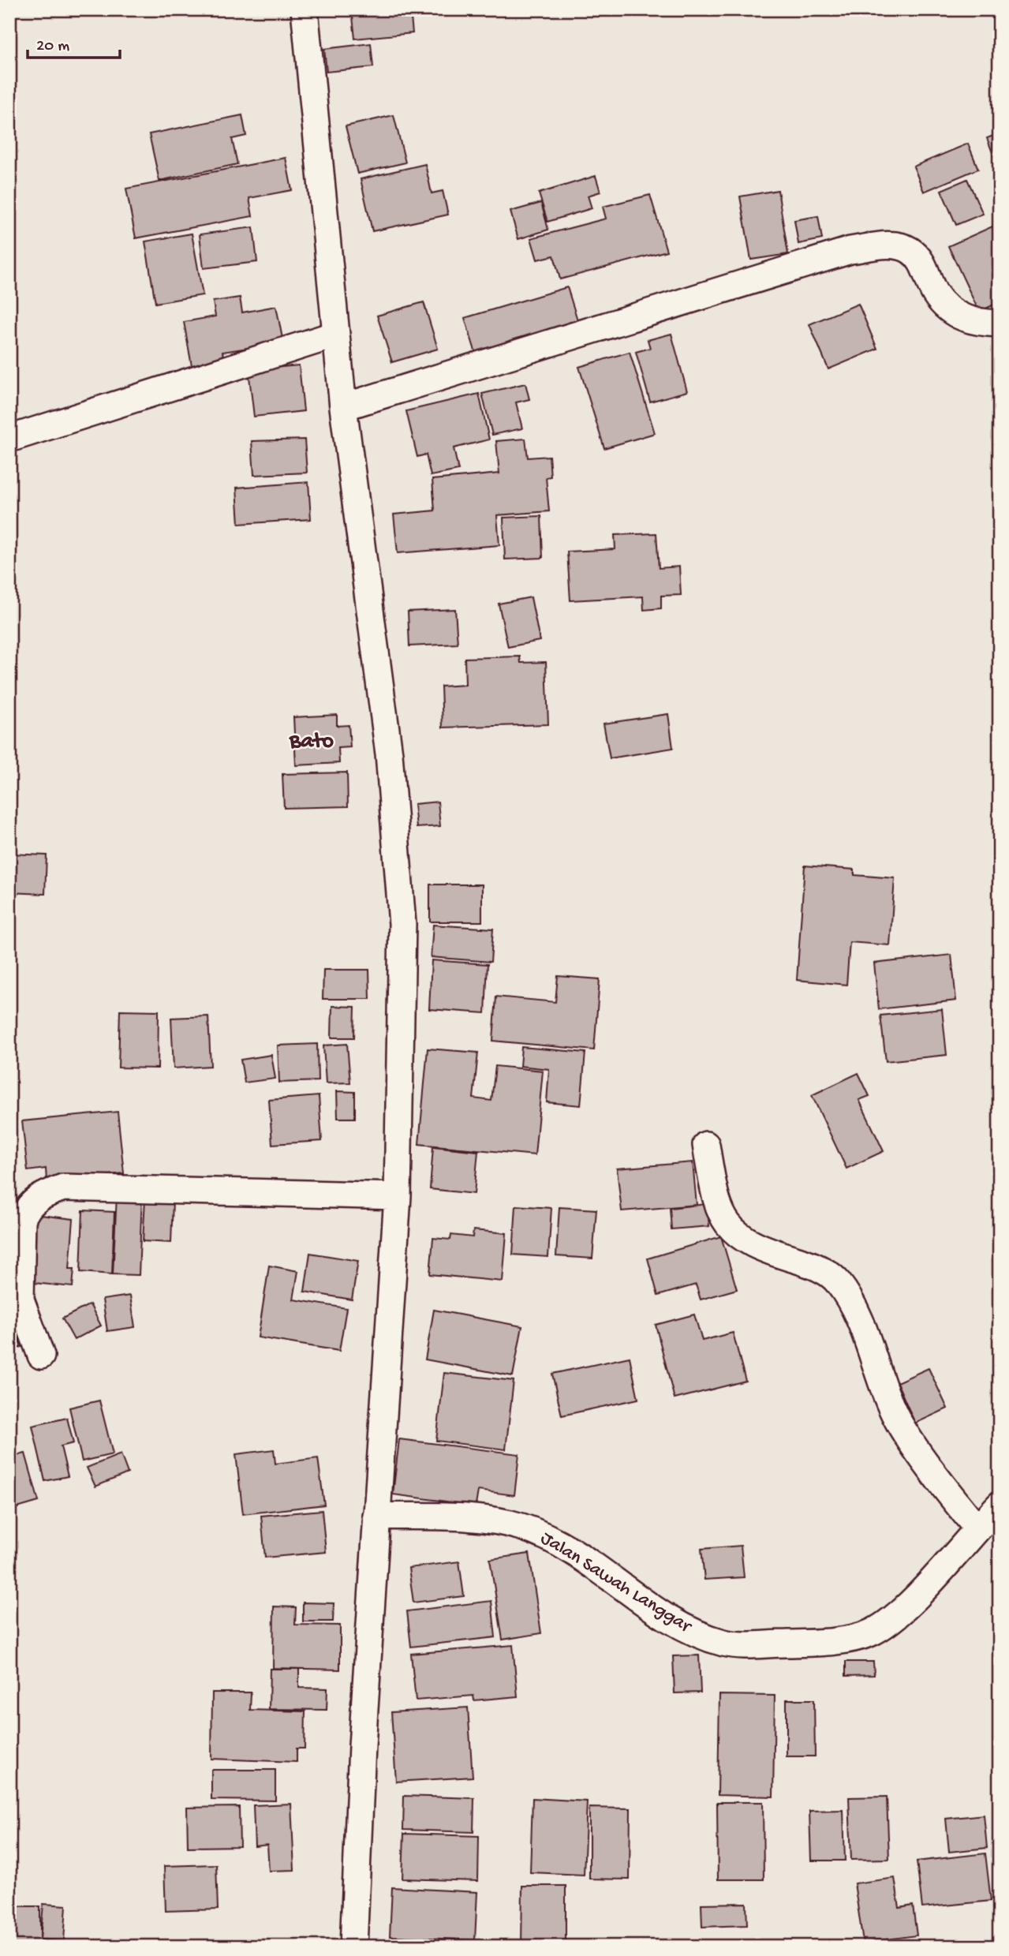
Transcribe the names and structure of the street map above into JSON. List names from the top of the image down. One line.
{"streets":{"street":["Jalan Sawah Langgar"]},"districts":["Bato"],"scale_bar":"20 m"}
